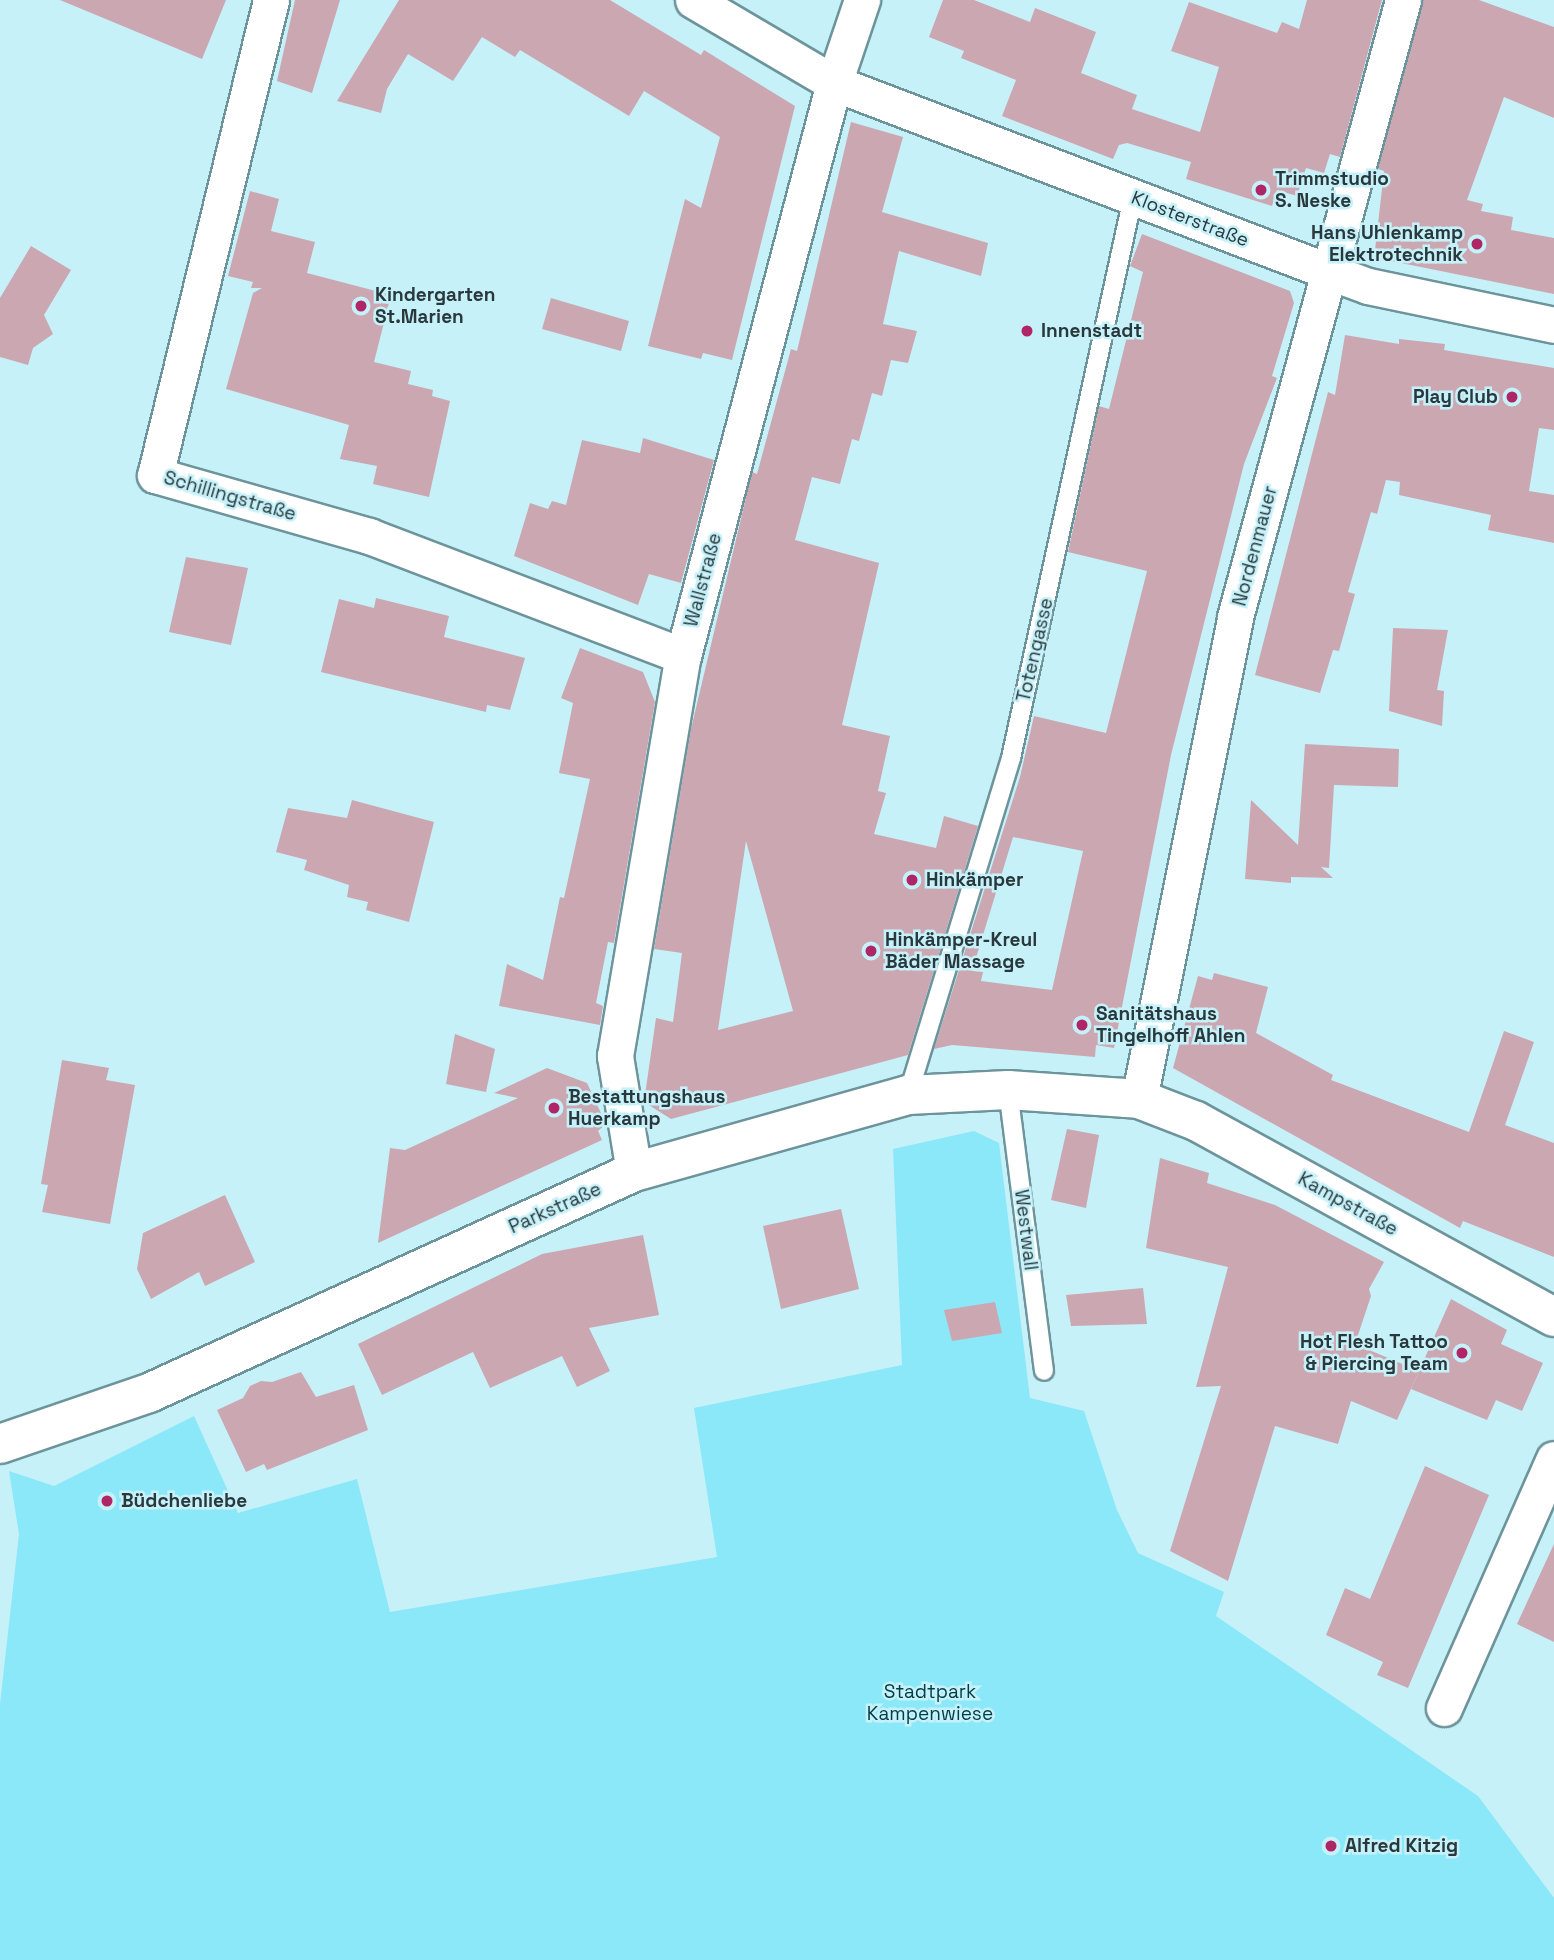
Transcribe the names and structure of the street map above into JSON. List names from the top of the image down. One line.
{"streets":{"street":["Klosterstraße","Schillingstraße","Nordenmauer","Wallstraße","Kampstraße","Parkstraße"],"lane":["Totengasse","Westwall"]},"crossings":[["Klosterstraße","Nordenmauer"],["Klosterstraße","Wallstraße"],["Klosterstraße","Totengasse"],["Schillingstraße","Wallstraße"],["Nordenmauer","Kampstraße"],["Nordenmauer","Parkstraße"],["Wallstraße","Parkstraße"],["Totengasse","Parkstraße"],["Kampstraße","Parkstraße"],["Parkstraße","Westwall"]],"parks":["Stadtpark Kampenwiese"],"places":["Trimmstudio S. Neske","Hans Uhlenkamp Elektrotechnik","Kindergarten St.Marien","Innenstadt","Play Club","Hinkämper","Hinkämper-Kreul Bäder Massage","Sanitätshaus Tingelhoff Ahlen","Bestattungshaus Huerkamp","Hot Flesh Tattoo & Piercing Team","Büdchenliebe","Alfred Kitzig"]}
